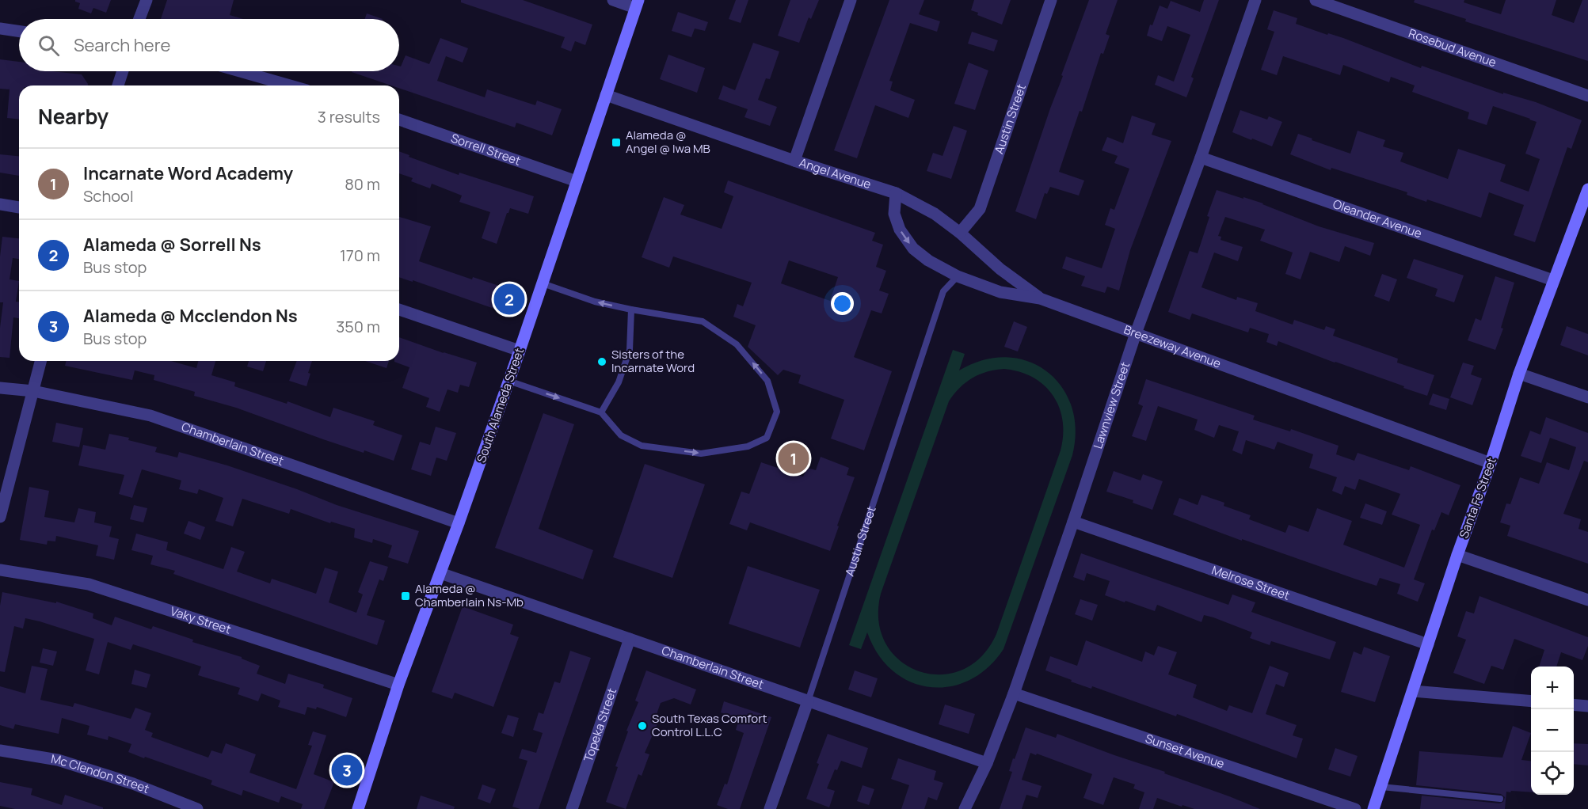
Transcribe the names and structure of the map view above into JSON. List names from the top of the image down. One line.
{"streets":{"main road":["South Alameda Street","Santa Fe Street"],"street":["Rosebud Avenue","Austin Street","Sorrell Street","Angel Avenue","Oleander Avenue","Breezeway Avenue","Lawnview Street","Chamberlain Street","Melrose Street","Vaky Street","Topeka Street","Sunset Avenue","Mc Clendon Street"]},"crossings":[["Austin Street","Angel Avenue"],["Austin Street","Breezeway Avenue"],["Austin Street","Chamberlain Street"],["Sorrell Street","South Alameda Street"],["Angel Avenue","Breezeway Avenue"],["Angel Avenue","South Alameda Street"],["Oleander Avenue","Lawnview Street"],["Oleander Avenue","Santa Fe Street"],["Breezeway Avenue","Lawnview Street"],["Breezeway Avenue","Santa Fe Street"],["South Alameda Street","Chamberlain Street"],["South Alameda Street","Vaky Street"],["Lawnview Street","Chamberlain Street"],["Lawnview Street","Melrose Street"],["Lawnview Street","Sunset Avenue"],["Chamberlain Street","Topeka Street"],["Santa Fe Street","Melrose Street"]],"places":{"transit":["Alameda @ Angel @ Iwa MB","Alameda @ Chamberlain Ns-Mb"],"other":["Sisters of the Incarnate Word","South Texas Comfort Control L.L.C"]},"page":{"search":"Search here","heading":["Nearby","3 results"],"list":[{"mark":"1","name":"Incarnate Word Academy","note":"School","value":"80 m"},{"mark":"2","name":"Alameda @ Sorrell Ns","note":"Bus stop","value":"170 m"},{"mark":"3","name":"Alameda @ Mcclendon Ns","note":"Bus stop","value":"350 m"}],"pins":["2","1","3"],"map_buttons":["+","−"]}}
